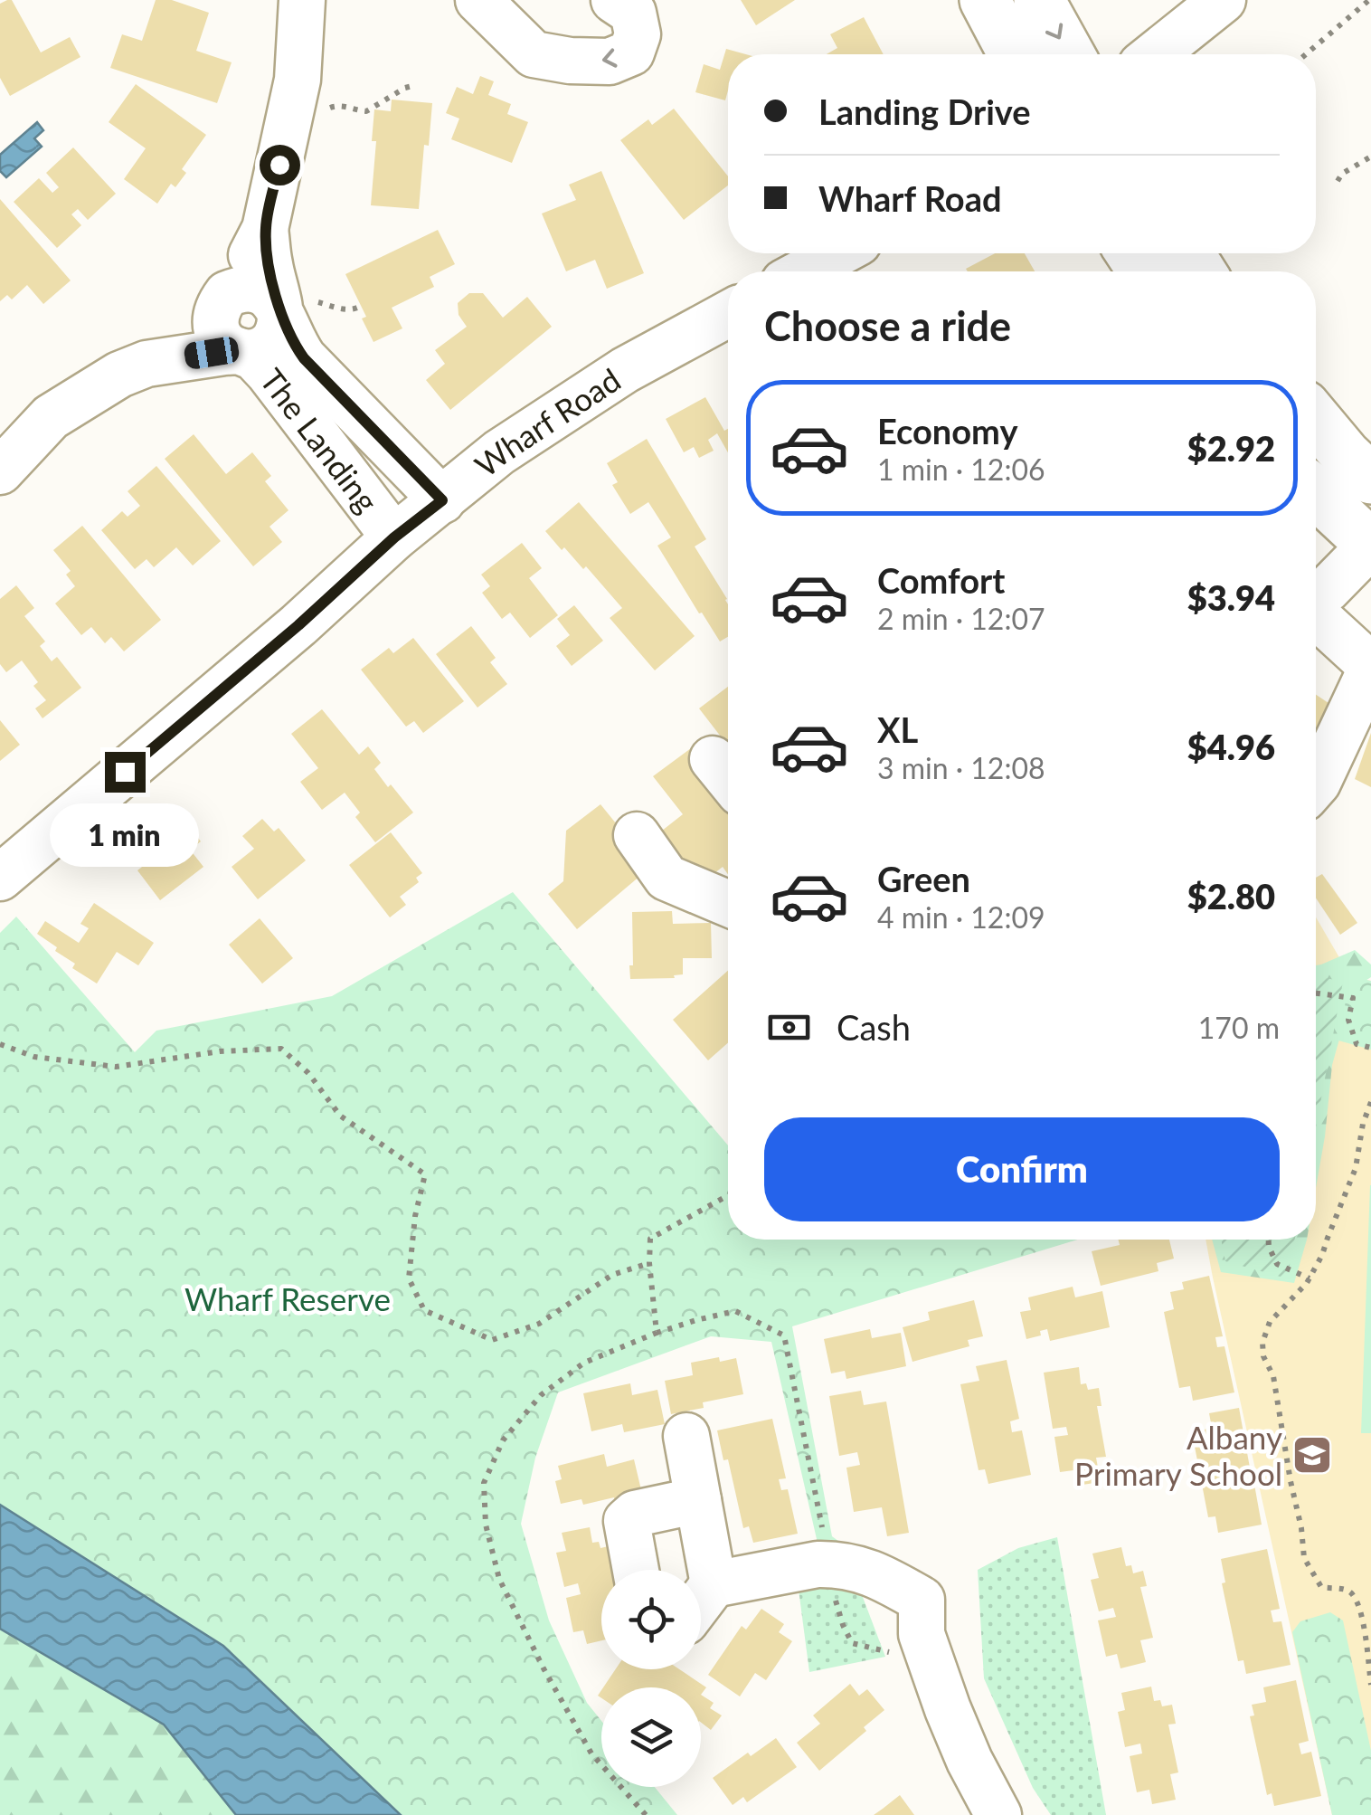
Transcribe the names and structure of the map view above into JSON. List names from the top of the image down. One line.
{"streets":{"street":["Wharf Road","The Landing"]},"crossings":[["Wharf Road","The Landing"]],"parks":["Wharf Reserve"],"places":{"school or university":["Albany Primary School"]},"page":{"banner":["Landing Drive","Wharf Road"],"heading":"Choose a ride","list":[{"name":"Economy","note":"1 min · 12:06","value":"$2.92"},{"name":"Comfort","note":"2 min · 12:07","value":"$3.94"},{"name":"XL","note":"3 min · 12:08","value":"$4.96"},{"name":"Green","note":"4 min · 12:09","value":"$2.80"}],"bubble":"1 min","pay":["Cash","170 m"],"buttons":"Confirm"}}
